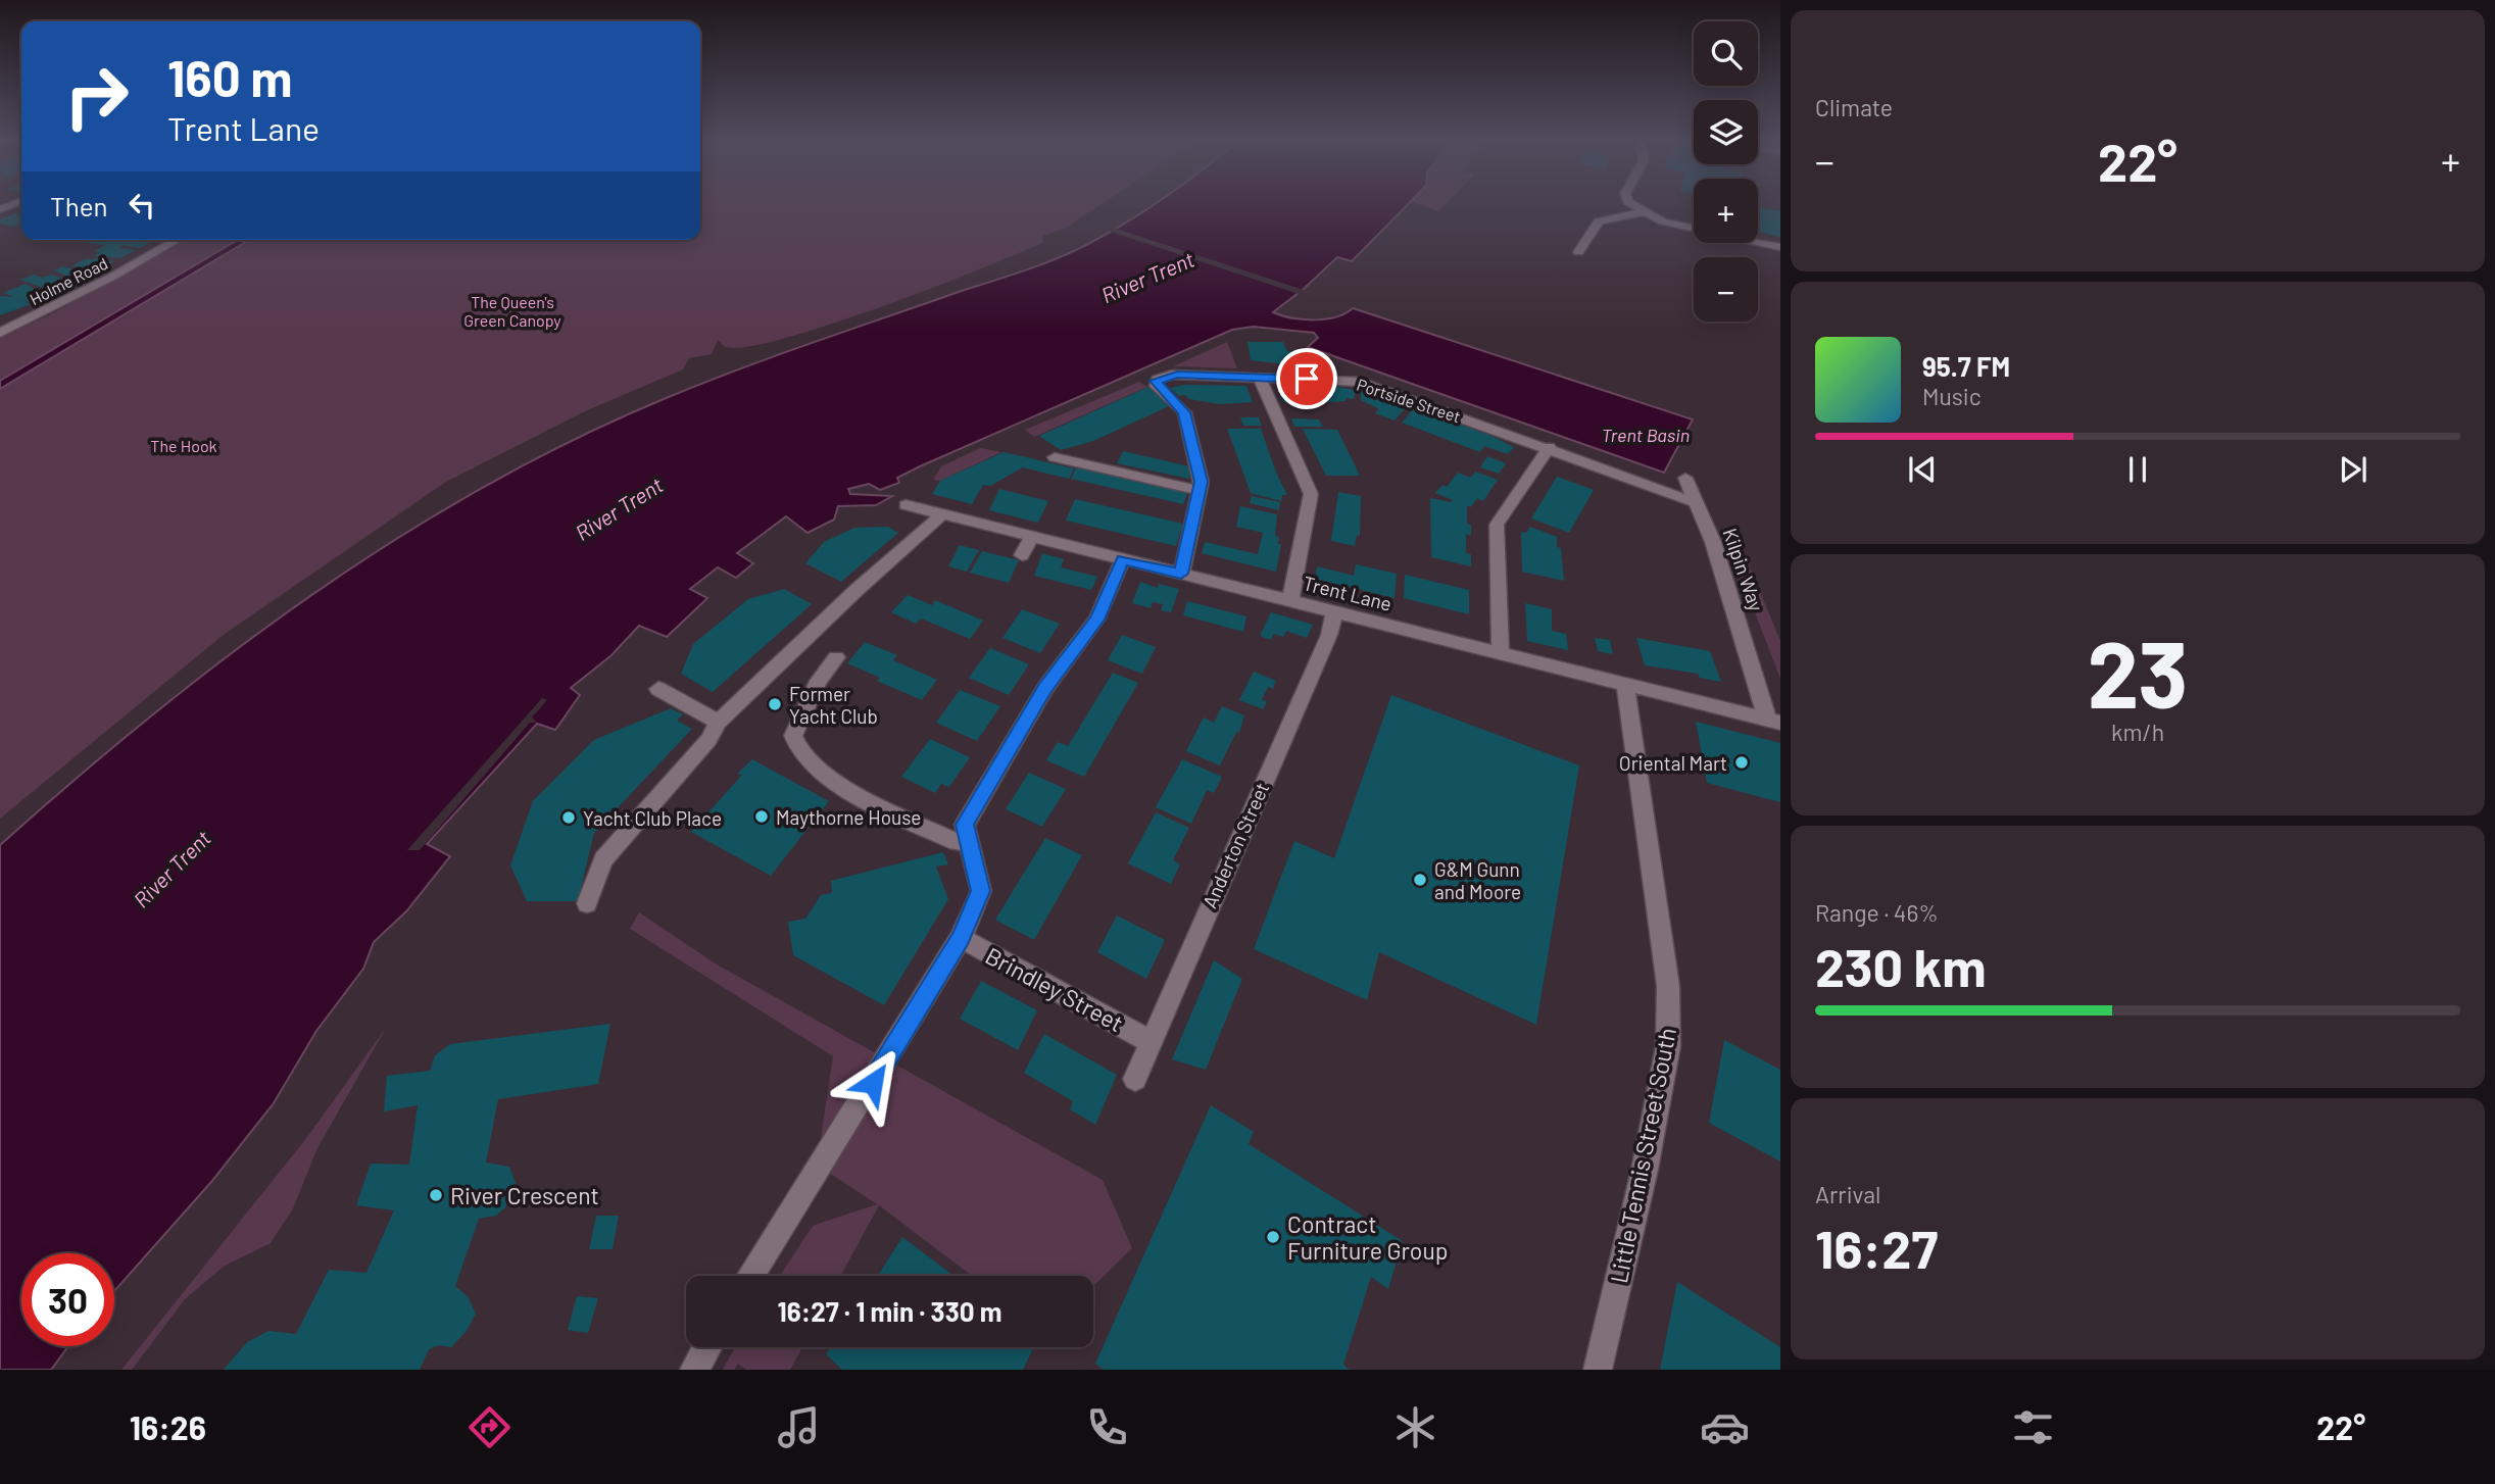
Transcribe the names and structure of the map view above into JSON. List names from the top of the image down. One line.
{"streets":{"street":["Holme Road","Portside Street","Kilpin Way","Trent Lane","Anderton Street","Brindley Street","Little Tennis Street South"]},"crossings":[["Portside Street","Kilpin Way"],["Portside Street","Trent Lane"],["Kilpin Way","Trent Lane"],["Trent Lane","Anderton Street"],["Trent Lane","Little Tennis Street South"],["Anderton Street","Brindley Street"]],"water":["River Trent","Trent Basin"],"parks":["The Queen's Green Canopy","The Hook"],"places":["Former Yacht Club","Oriental Mart","Maythorne House","Yacht Club Place","G&M Gunn and Moore","River Crescent","Contract Furniture Group"],"page":{"tile":["Climate",["23","km/h"],["Range · 46%","230 km"],["Arrival","16:27"]],"map_buttons":["+","−"],"turn":["160 m","Trent Lane"],"heat":["−","22°","+"],"then":"Then","song":["95.7 FM","Music"],"limit":"30","trip":"16:27 · 1 min · 330 m","tabs":["16:26","22°"]}}
